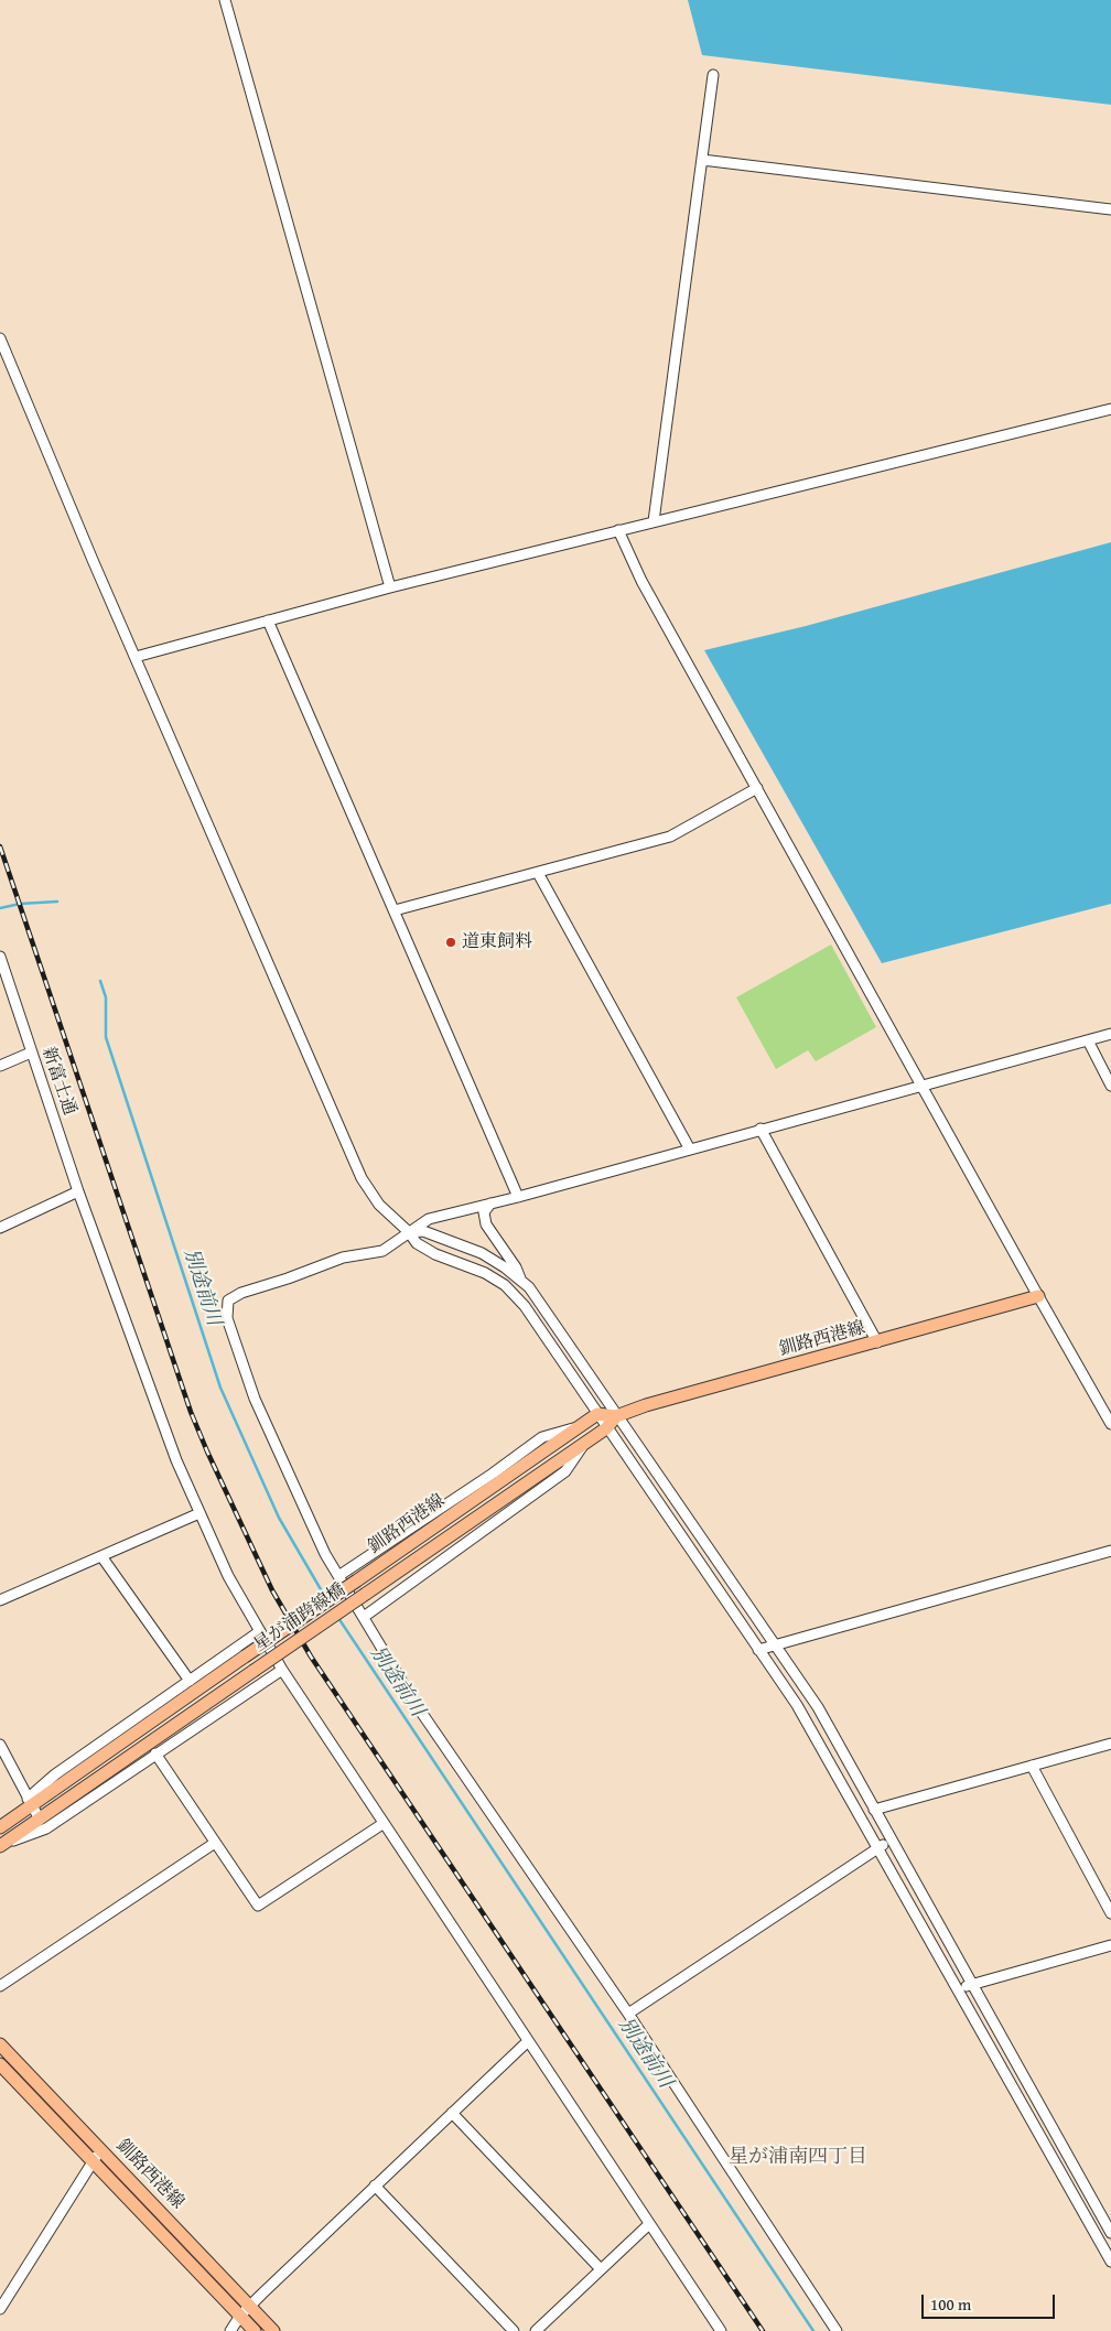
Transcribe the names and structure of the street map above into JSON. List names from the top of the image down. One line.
{"streets":{"main road":["釧路西港線","星が浦跨線橋"],"street":["新富士通"]},"crossings":[["釧路西港線","星が浦跨線橋"]],"districts":["星が浦南四丁目"],"water":["別途前川"],"places":["道東飼料"],"scale_bar":"100 m"}
